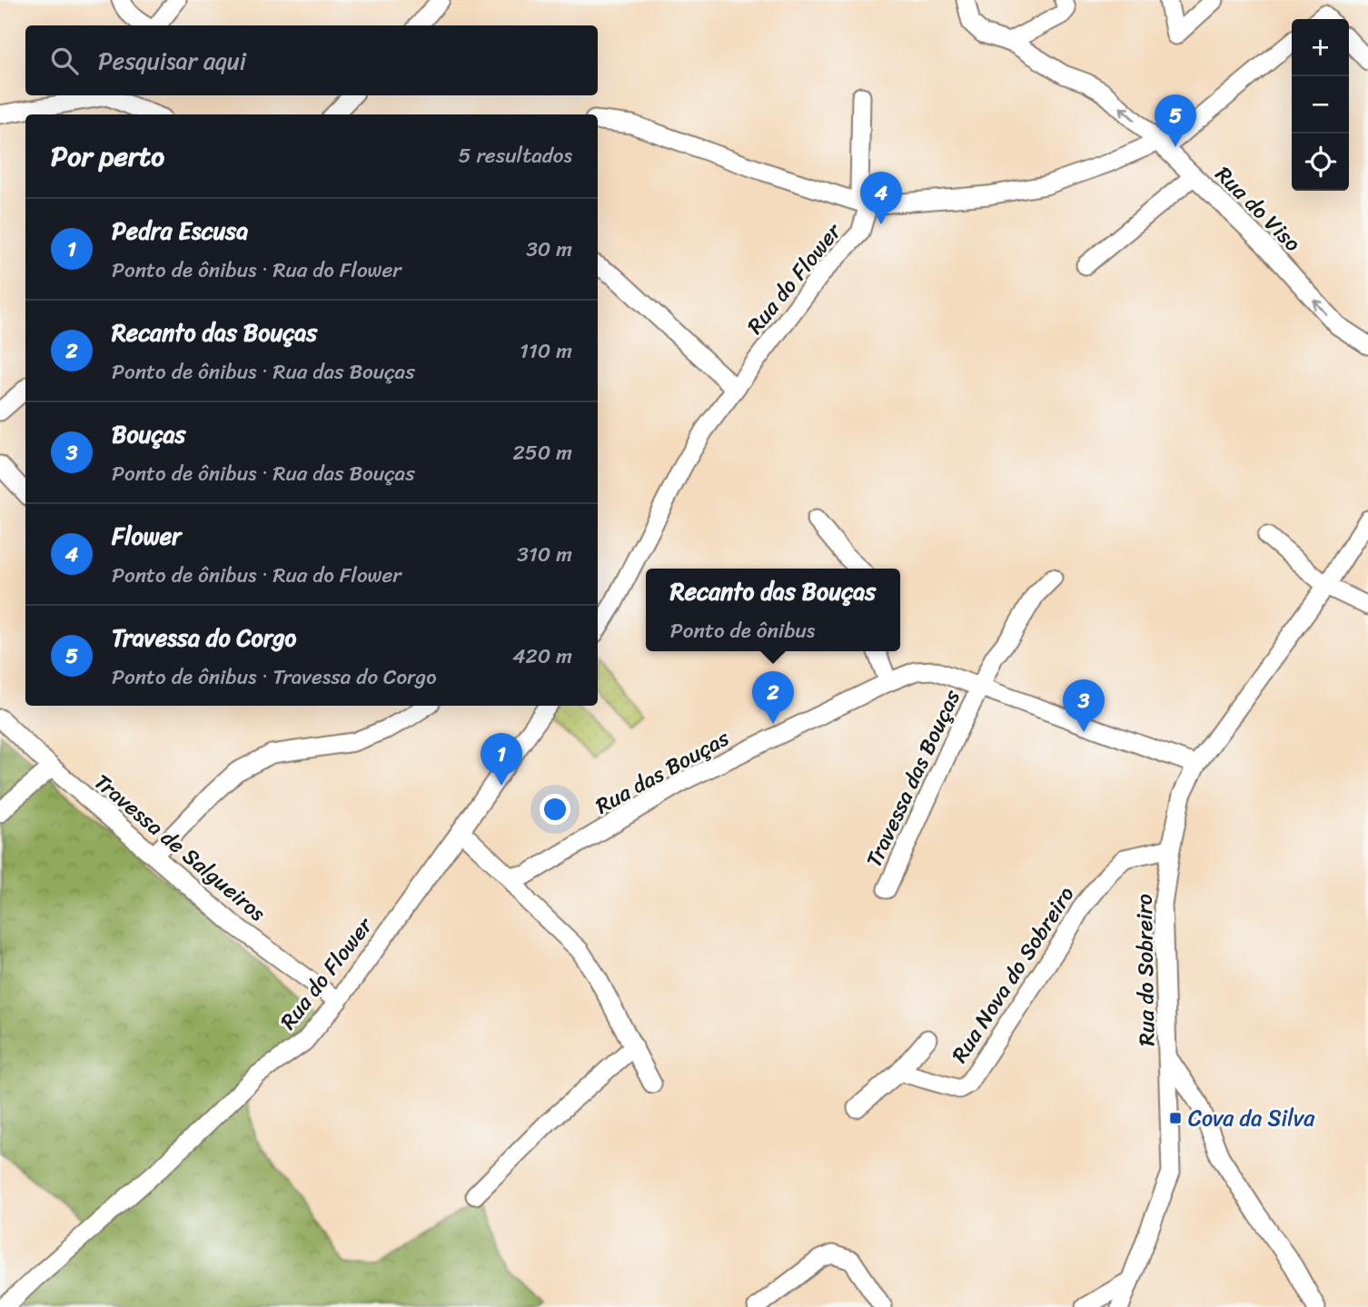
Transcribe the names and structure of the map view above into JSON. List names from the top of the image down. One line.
{"streets":{"street":["Rua do Viso","Rua do Flower","Rua das Bouças","Travessa das Bouças","Travessa de Salgueiros","Rua do Sobreiro","Rua Nova do Sobreiro"]},"crossings":[["Rua do Flower","Travessa de Salgueiros"],["Rua das Bouças","Travessa das Bouças"],["Rua das Bouças","Rua do Sobreiro"],["Rua do Sobreiro","Rua Nova do Sobreiro"]],"one_way":["Rua do Viso"],"places":{"transit":["Cova da Silva"]},"page":{"map_buttons":["+","−"],"search":"Pesquisar aqui","pins":["5","4","2","3","1"],"heading":["Por perto","5 resultados"],"list":[{"mark":"1","name":"Pedra Escusa","note":"Ponto de ônibus · Rua do Flower","value":"30 m"},{"mark":"2","name":"Recanto das Bouças","note":"Ponto de ônibus · Rua das Bouças","value":"110 m"},{"mark":"3","name":"Bouças","note":"Ponto de ônibus · Rua das Bouças","value":"250 m"},{"mark":"4","name":"Flower","note":"Ponto de ônibus · Rua do Flower","value":"310 m"},{"mark":"5","name":"Travessa do Corgo","note":"Ponto de ônibus · Travessa do Corgo","value":"420 m"}],"popup":["Recanto das Bouças","Ponto de ônibus"]}}
